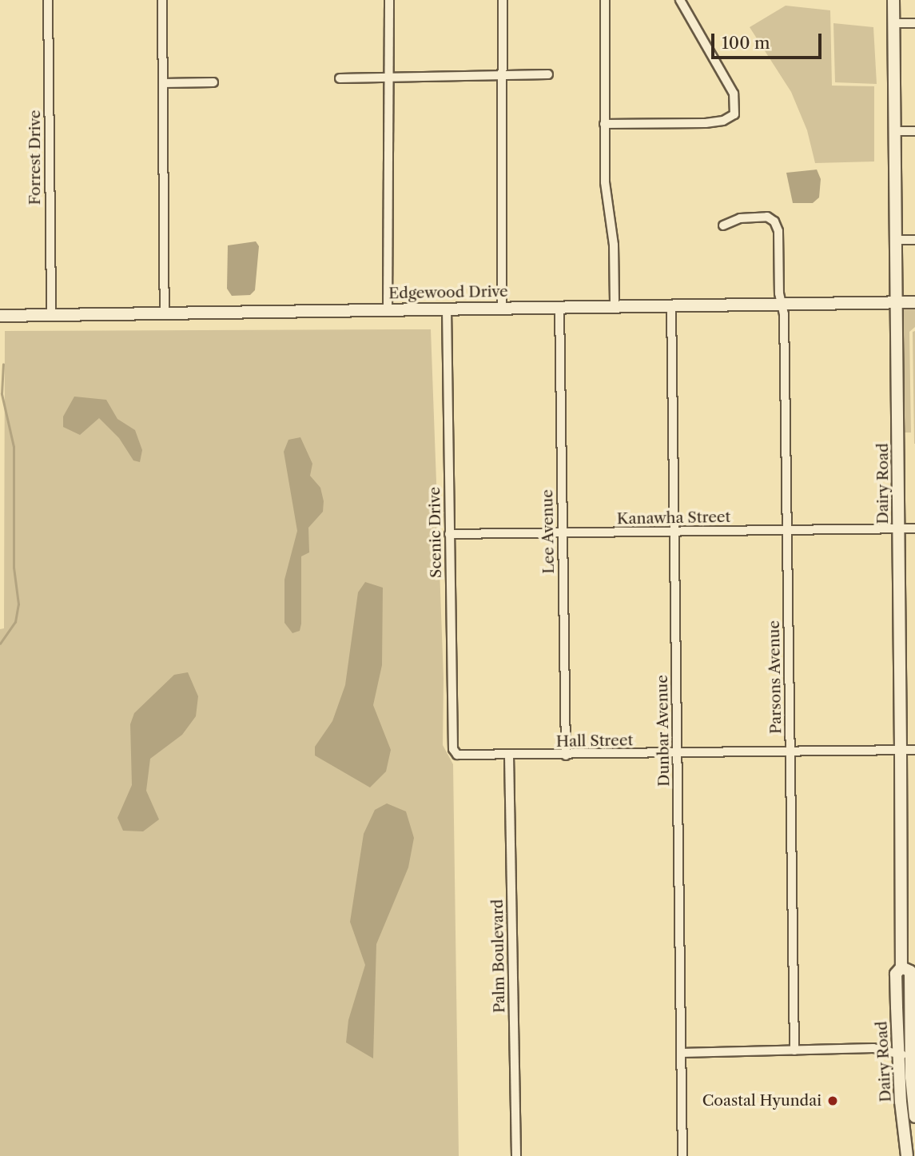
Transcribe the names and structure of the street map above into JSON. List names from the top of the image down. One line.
{"streets":{"street":["Forrest Drive","Edgewood Drive","Dairy Road","Kanawha Street","Lee Avenue","Scenic Drive","Parsons Avenue","Dunbar Avenue","Hall Street","Palm Boulevard"]},"crossings":[["Forrest Drive","Edgewood Drive"],["Edgewood Drive","Dairy Road"],["Edgewood Drive","Lee Avenue"],["Edgewood Drive","Scenic Drive"],["Edgewood Drive","Parsons Avenue"],["Edgewood Drive","Dunbar Avenue"],["Dairy Road","Kanawha Street"],["Dairy Road","Hall Street"],["Kanawha Street","Lee Avenue"],["Kanawha Street","Scenic Drive"],["Kanawha Street","Parsons Avenue"],["Kanawha Street","Dunbar Avenue"],["Lee Avenue","Hall Street"],["Scenic Drive","Hall Street"],["Parsons Avenue","Hall Street"],["Dunbar Avenue","Hall Street"],["Hall Street","Palm Boulevard"]],"places":["Coastal Hyundai"],"scale_bar":"100 m"}
